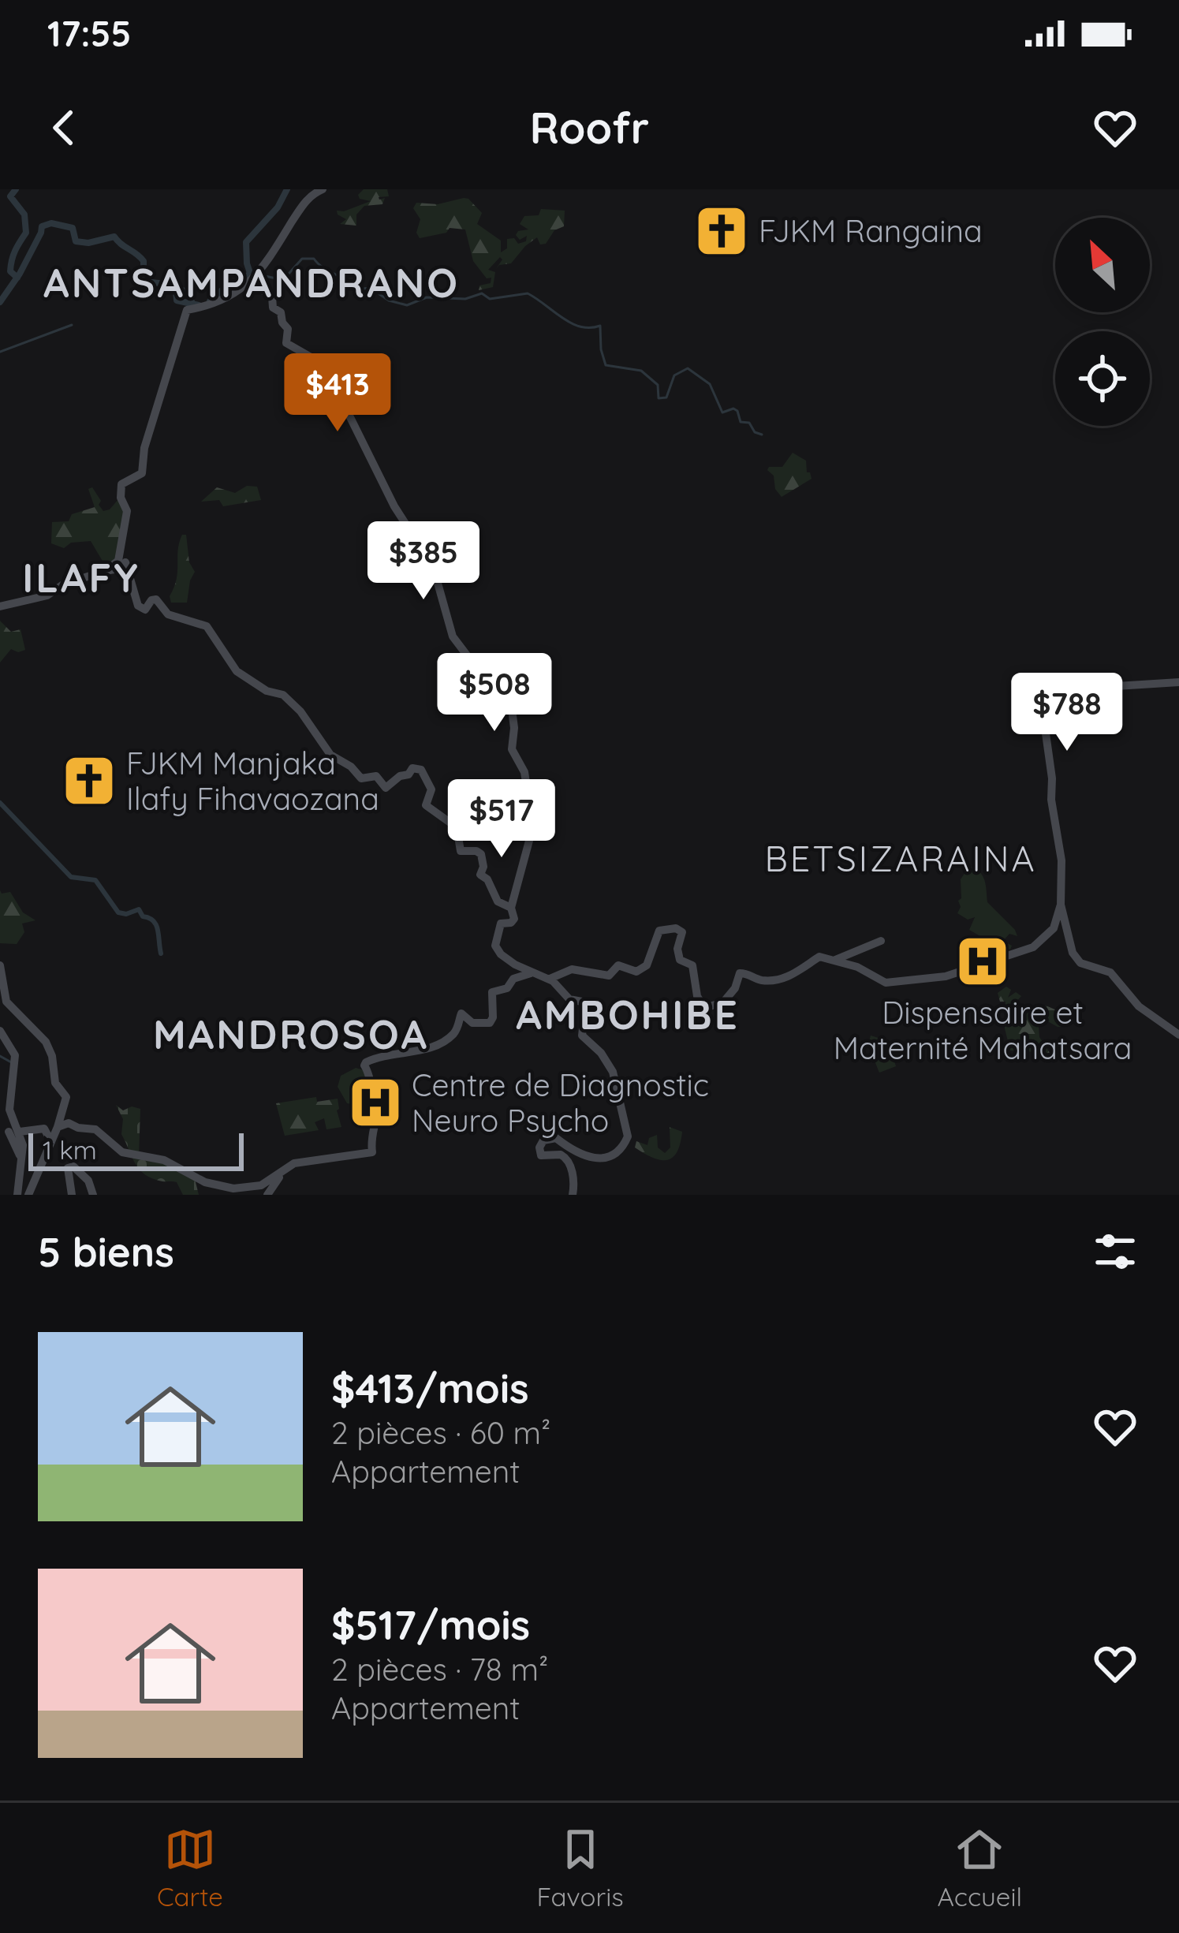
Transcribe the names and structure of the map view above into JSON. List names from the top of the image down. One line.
{"districts":["ANTSAMPANDRANO","ILAFY","BETSIZARAINA","AMBOHIBE","MANDROSOA"],"places":{"church":["FJKM Rangaina","FJKM Manjaka Ilafy Fihavaozana"],"hospital":["Dispensaire et Maternité Mahatsara","Centre de Diagnostic Neuro Psycho"]},"scale_bar":"1 km","north":"top left","page":{"status":"17:55","header":"Roofr","price":["$413","$385","$508","$788","$517"],"scale":"1 km","heading":"5 biens","list":[{"name":"$413/mois","note":"2 pièces · 60 m² · Appartement"},{"name":"$517/mois","note":"2 pièces · 78 m² · Appartement"}],"tabs":["Carte","Favoris","Accueil"]}}
